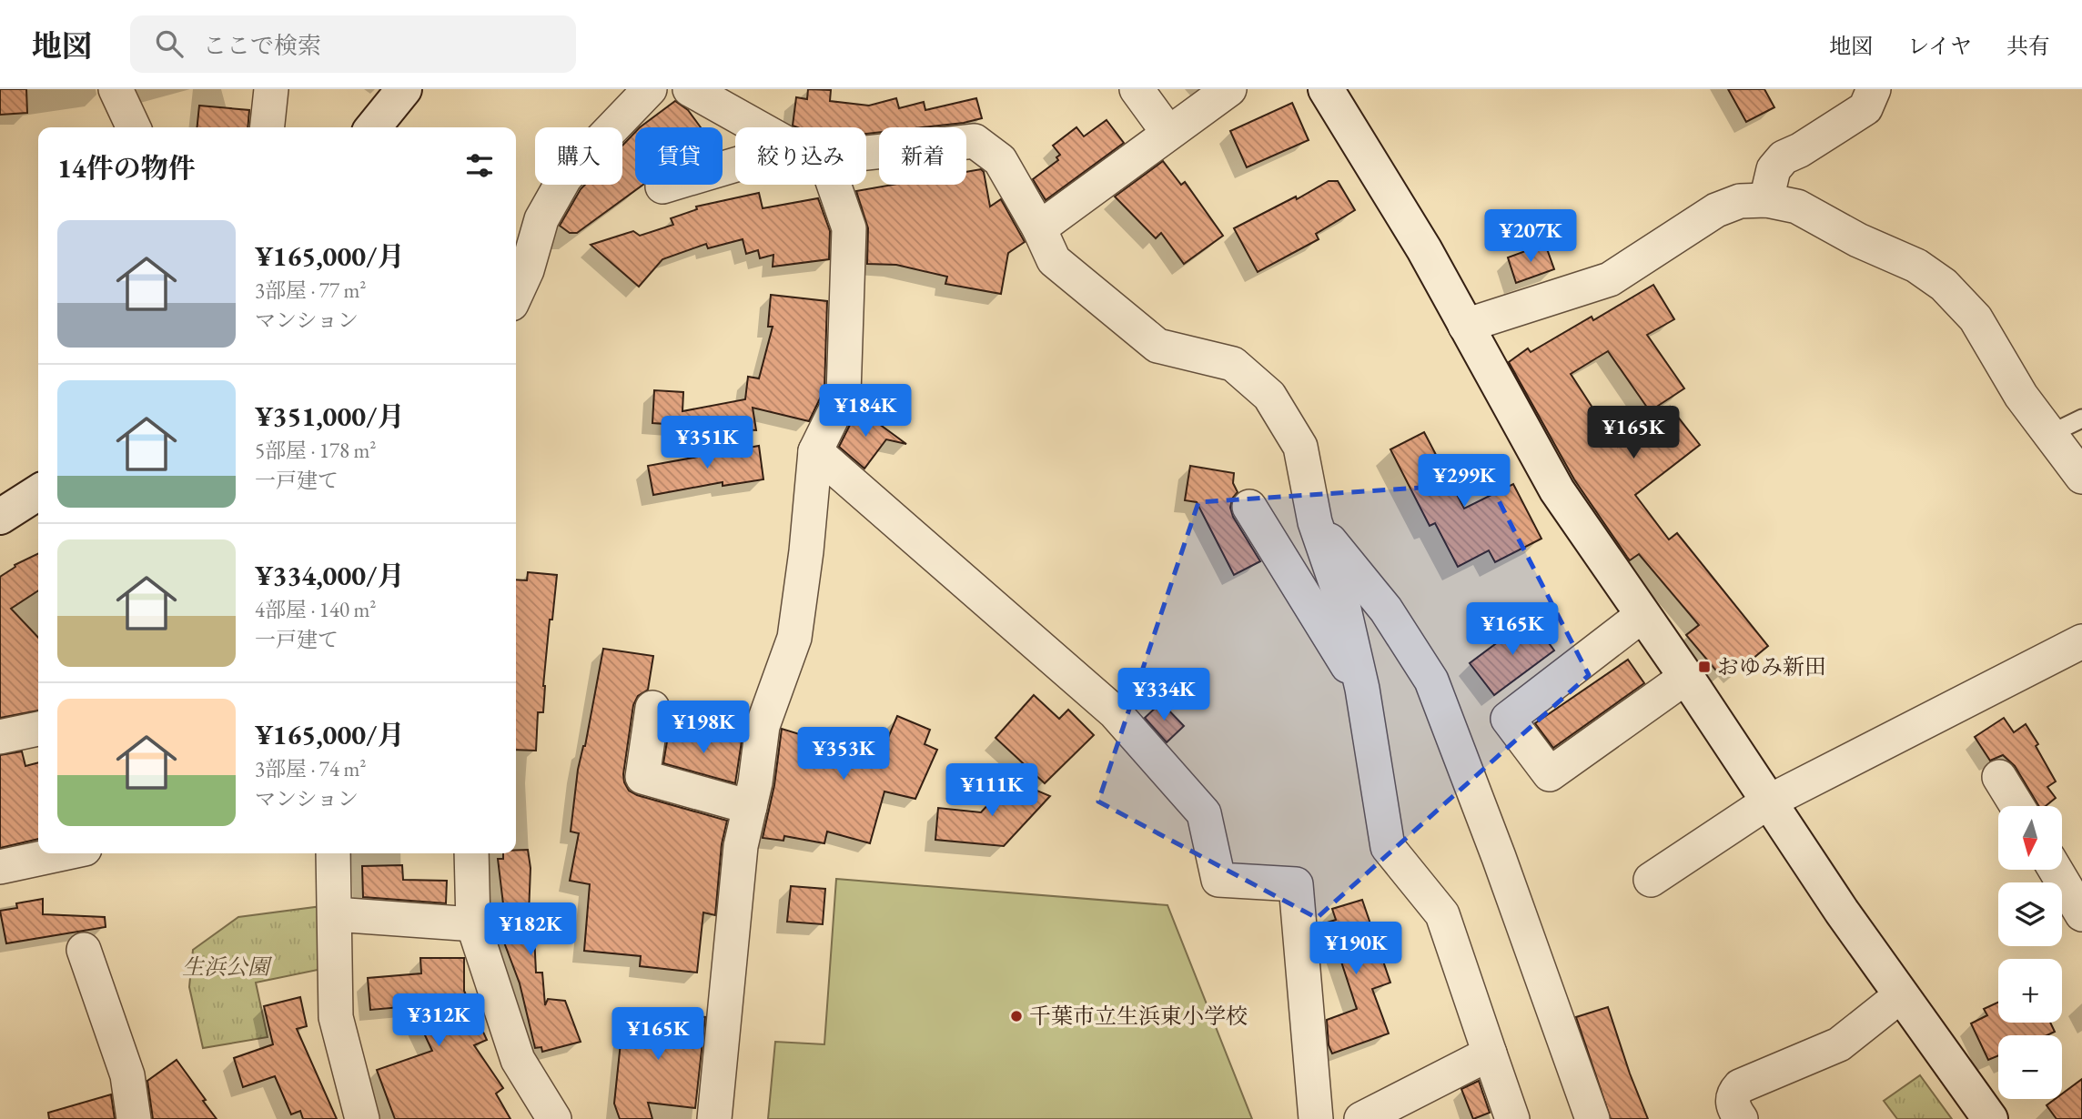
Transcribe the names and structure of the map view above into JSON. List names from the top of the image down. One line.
{"parks":["生浜公園"],"places":{"transit":["おゆみ新田"],"other":["千葉市立生浜東小学校"]},"north":"bottom","page":{"header":"地図","search":"ここで検索","nav":["地図","レイヤ","共有"],"chip":["購入","賃貸","絞り込み","新着"],"heading":"14件の物件","list":[{"name":"¥165,000/月","note":"3部屋 · 77 m² · マンション"},{"name":"¥351,000/月","note":"5部屋 · 178 m² · 一戸建て"},{"name":"¥334,000/月","note":"4部屋 · 140 m² · 一戸建て"},{"name":"¥165,000/月","note":"3部屋 · 74 m² · マンション"}],"price":["¥207K","¥184K","¥165K","¥351K","¥299K","¥165K","¥334K","¥198K","¥353K","¥111K","¥182K","¥190K","¥312K","¥165K"],"map_buttons":["+","−"]}}
